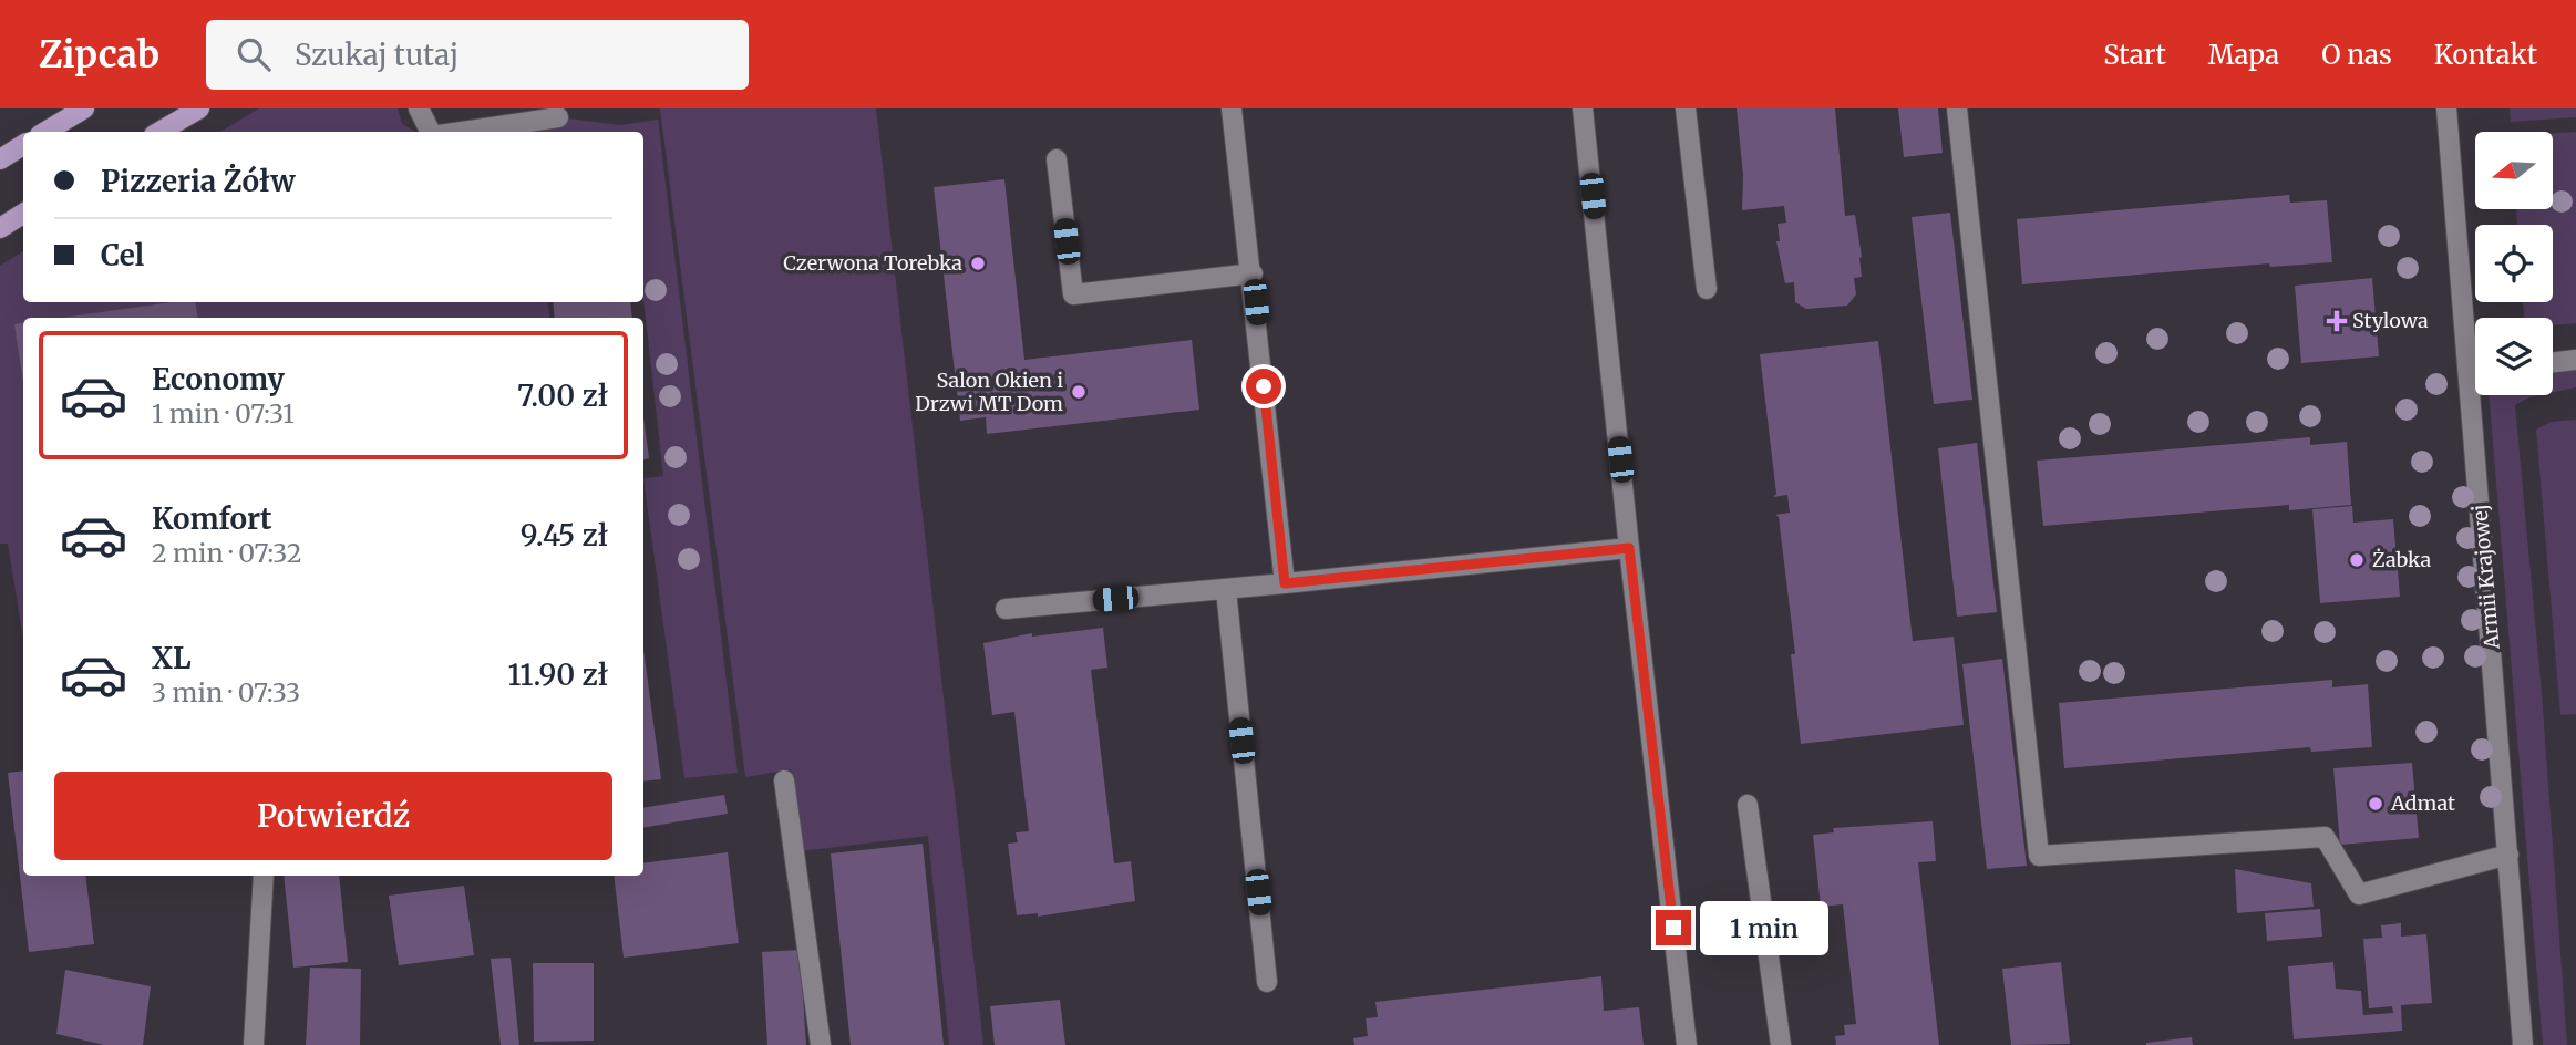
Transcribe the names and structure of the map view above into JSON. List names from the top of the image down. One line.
{"streets":{"street":["Armii Krajowej"]},"places":{"other":["Czerwona Torebka","Salon Okien i Drzwi MT Dom","Żabka","Admat"],"health":["Stylowa"]},"north":"left","page":{"header":"Zipcab","search":"Szukaj tutaj","nav":["Start","Mapa","O nas","Kontakt"],"banner":["Pizzeria Żółw","Cel"],"list":[{"name":"Economy","note":"1 min · 07:31","value":"7.00 zł"},{"name":"Komfort","note":"2 min · 07:32","value":"9.45 zł"},{"name":"XL","note":"3 min · 07:33","value":"11.90 zł"}],"buttons":"Potwierdź","bubble":"1 min"}}
